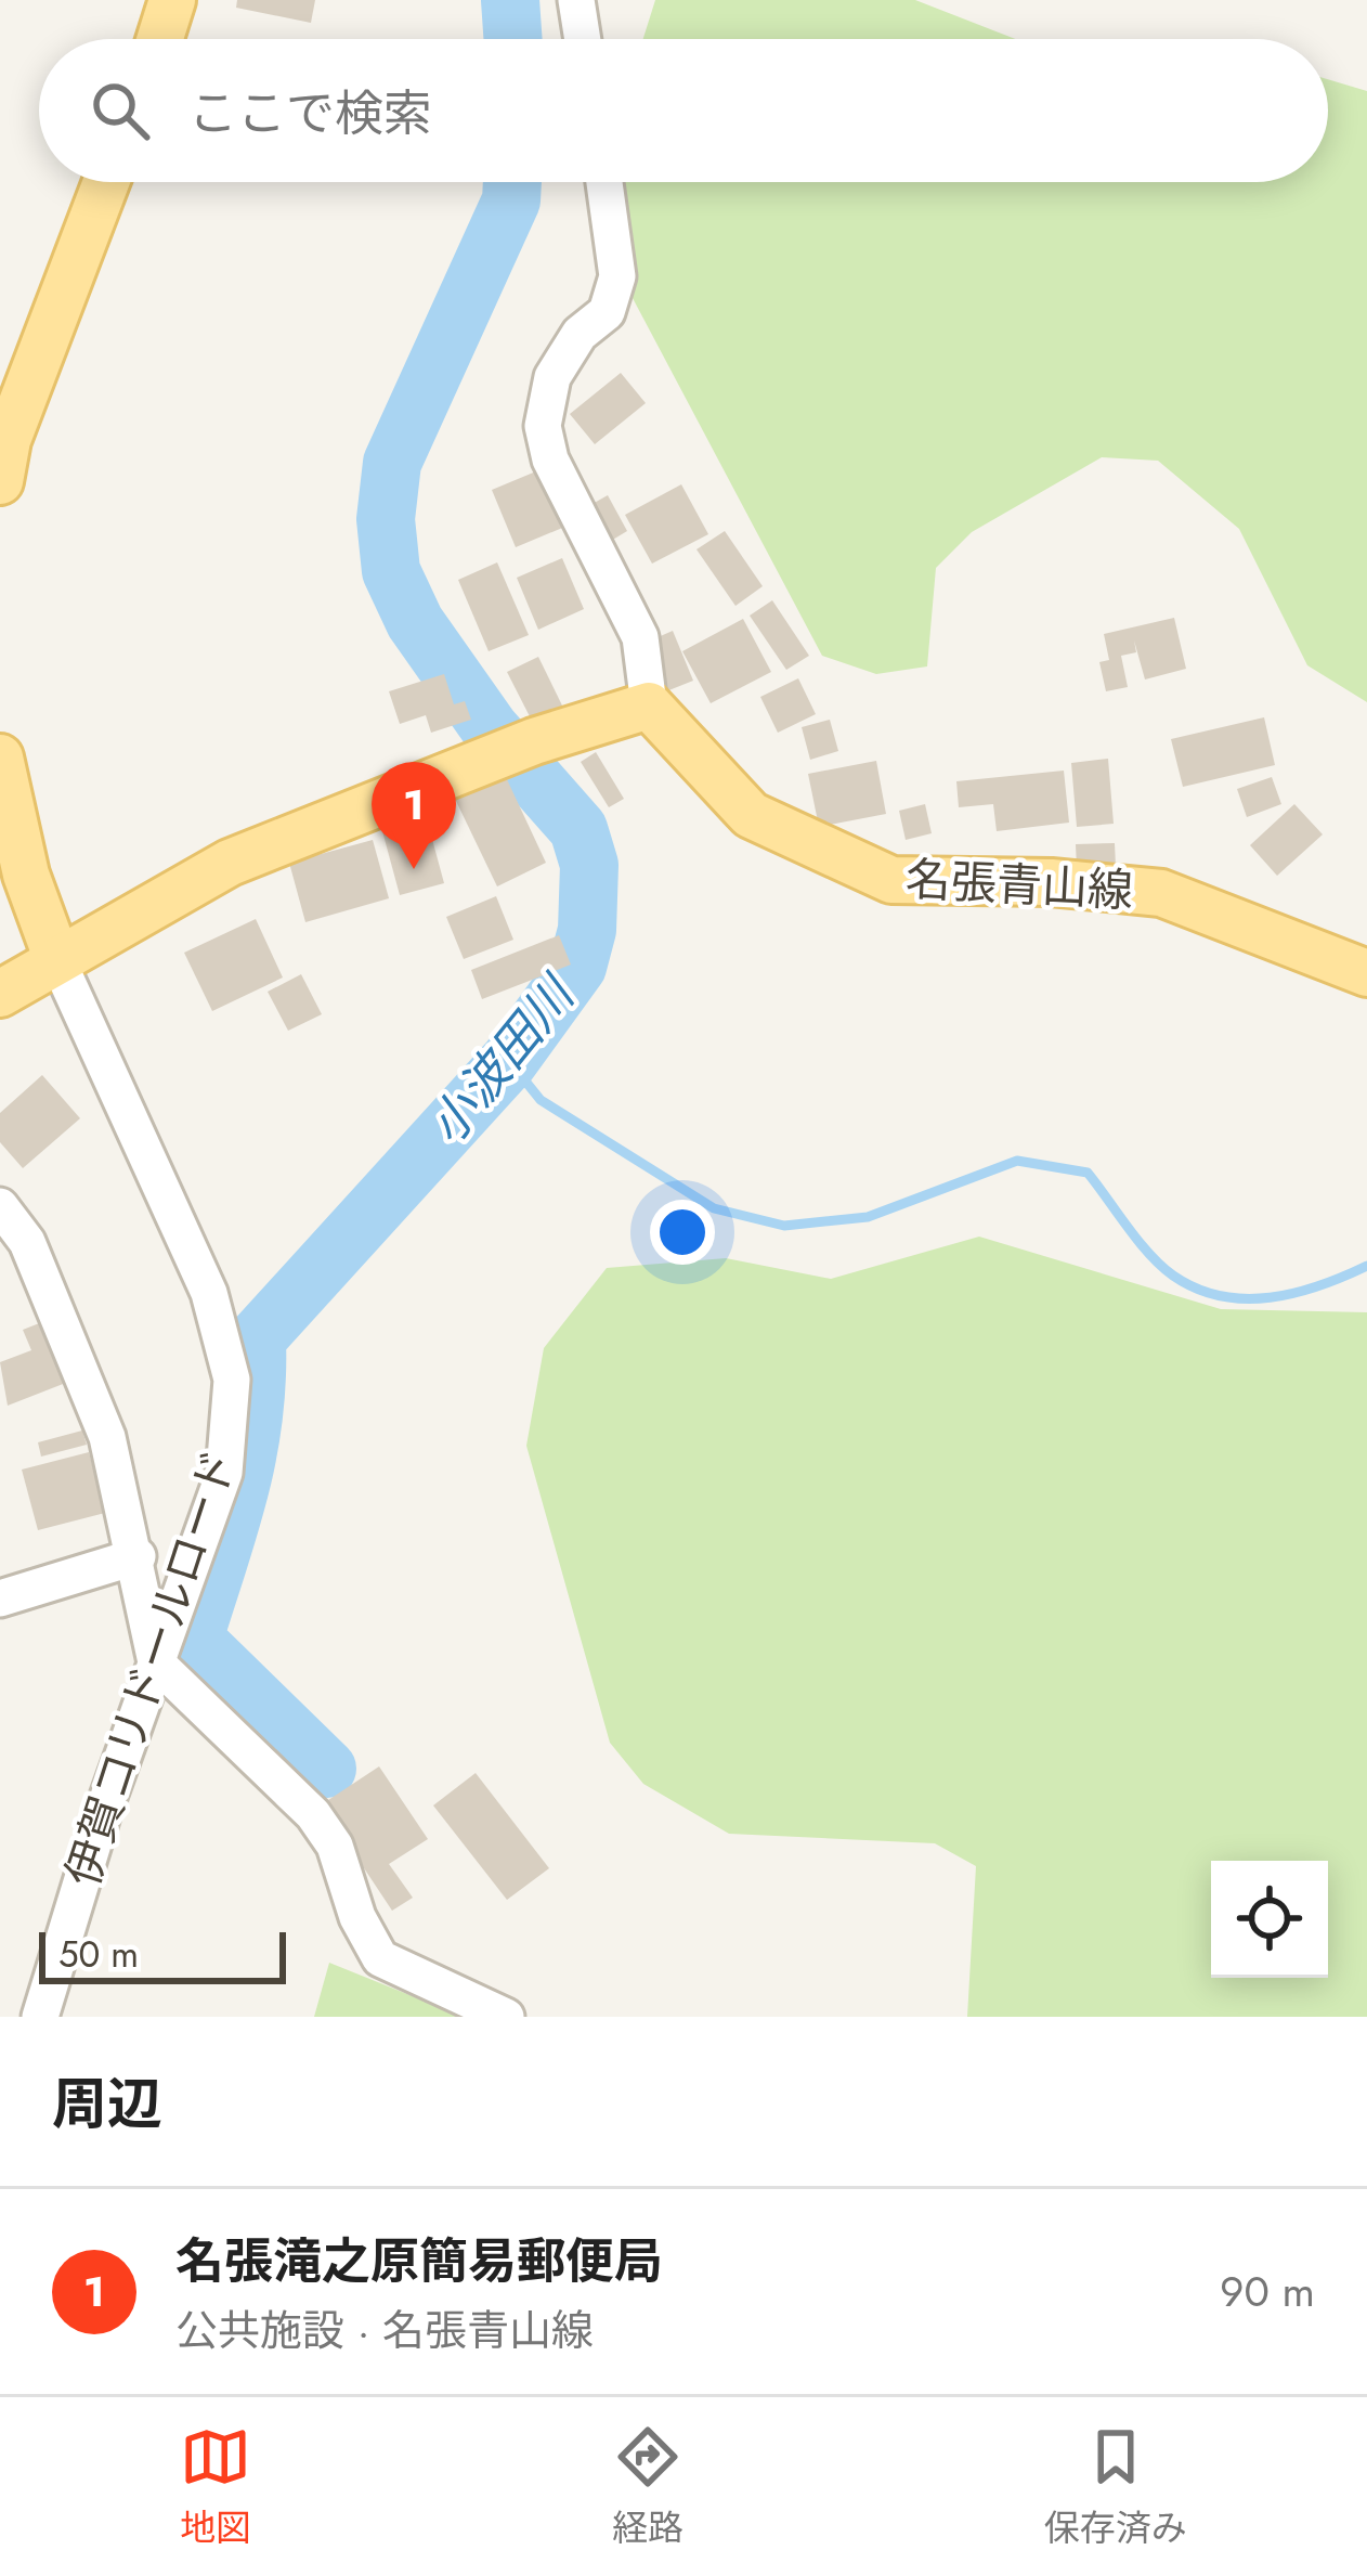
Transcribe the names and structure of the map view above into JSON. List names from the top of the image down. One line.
{"streets":{"main road":["名張青山線"],"street":["伊賀コリドールロード"]},"water":["小波田川"],"scale_bar":"50 m","page":{"search":"ここで検索","pins":"1","scale":"50 m","heading":"周辺","list":[{"mark":"1","name":"名張滝之原簡易郵便局","note":"公共施設 · 名張青山線","value":"90 m"}],"nav":["地図","経路","保存済み"]}}
